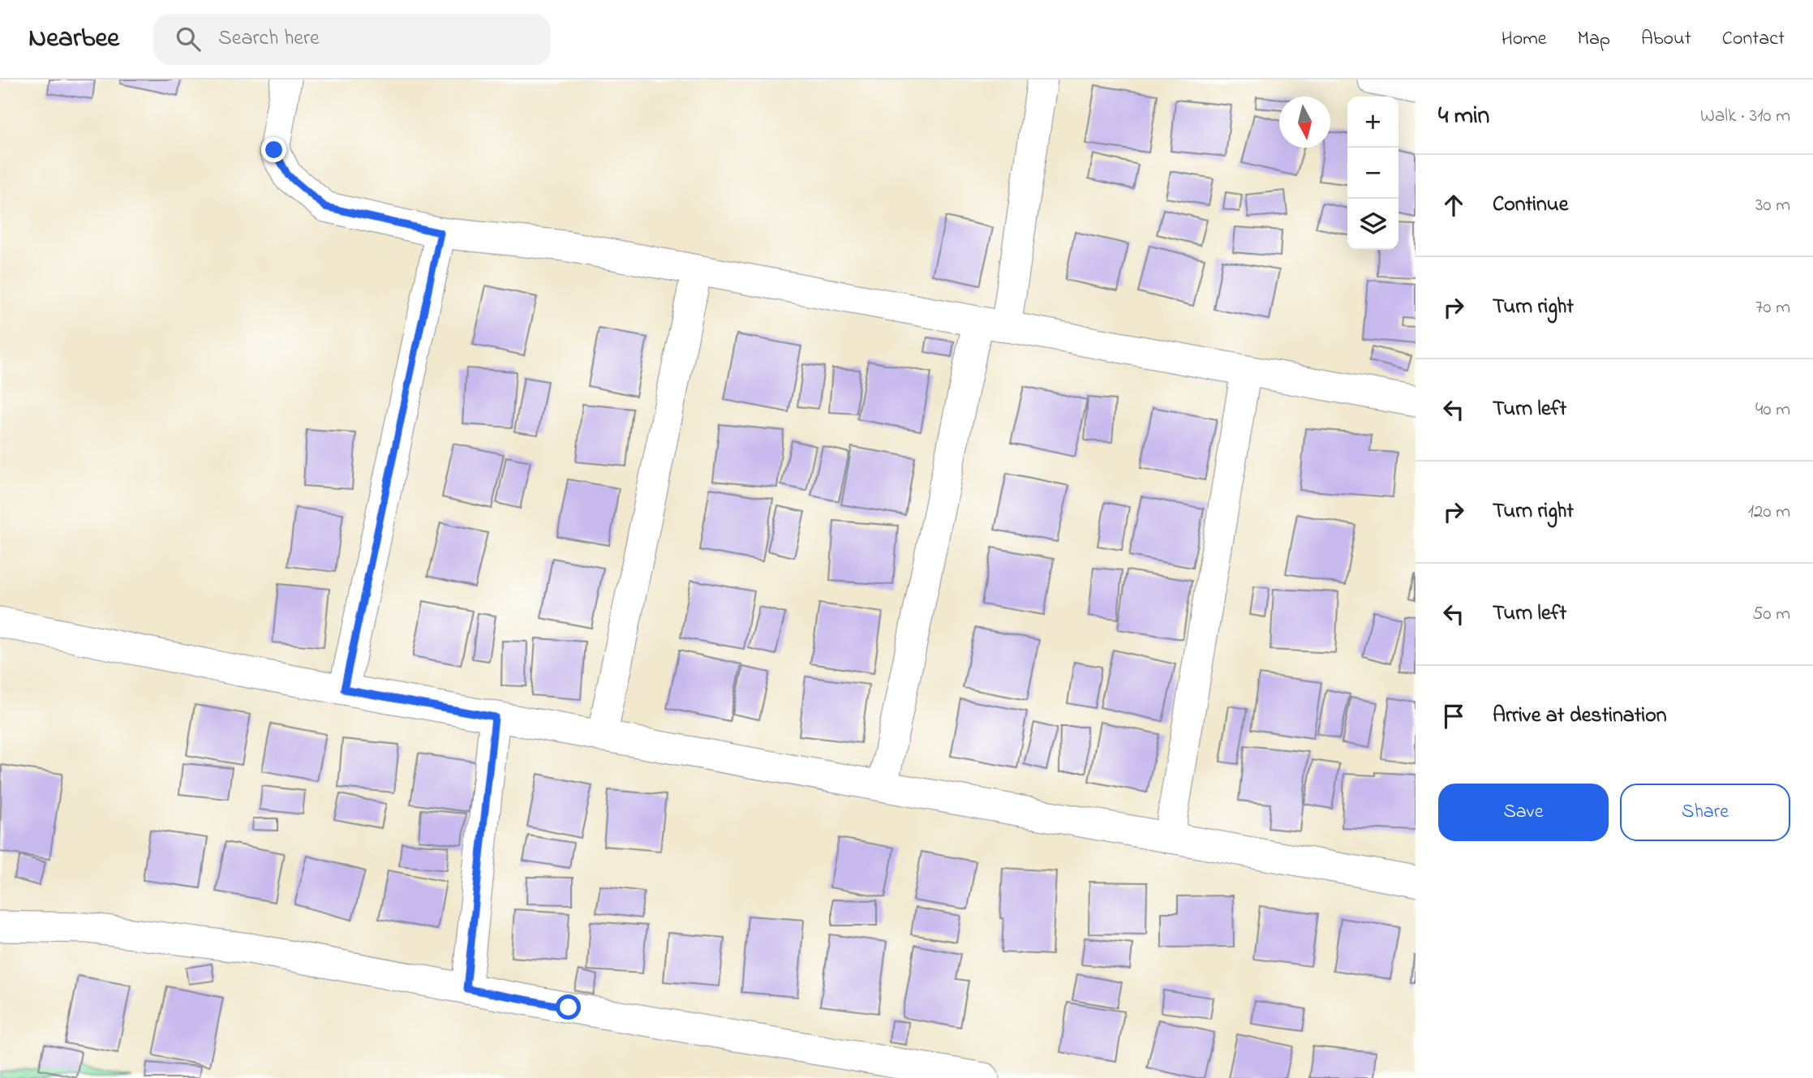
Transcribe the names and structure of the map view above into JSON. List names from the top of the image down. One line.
{"north":"bottom","page":{"header":"Nearbee","search":"Search here","nav":["Home","Map","About","Contact"],"heading":["4 min","Walk · 310 m"],"map_buttons":["+","−"],"list":[["Continue","30 m"],["Turn right","70 m"],["Turn left","40 m"],["Turn right","120 m"],["Turn left","50 m"],"Arrive at destination"],"buttons":["Save","Share"]}}
